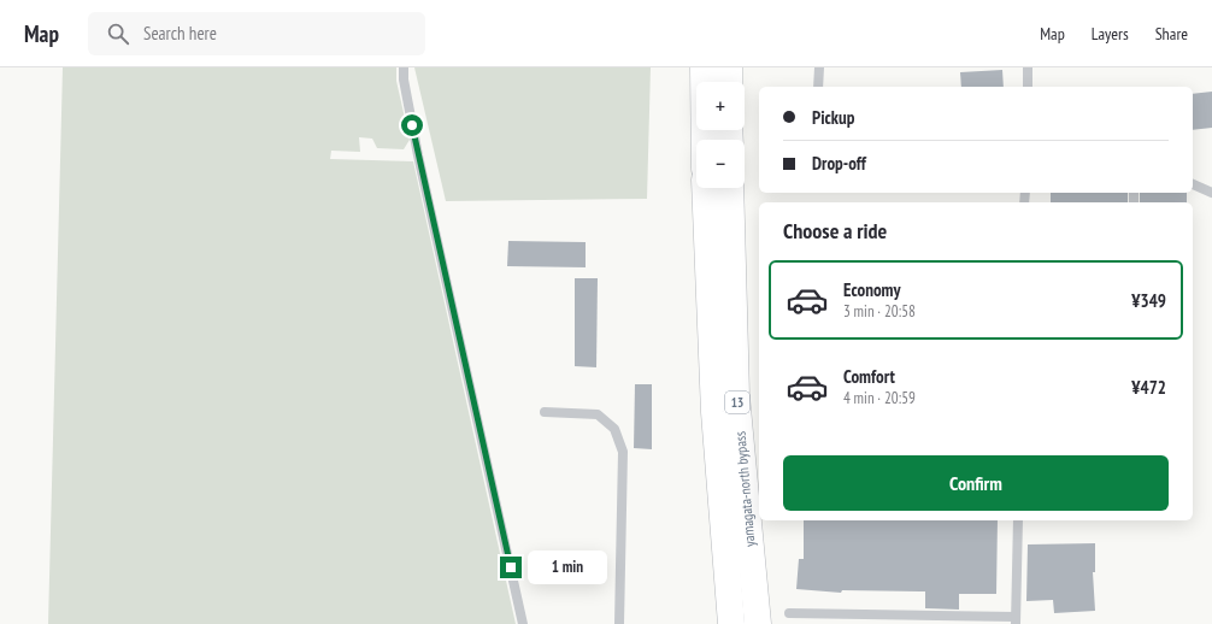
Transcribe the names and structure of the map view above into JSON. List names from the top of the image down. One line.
{"streets":{"highway":["13","yamagata-north bypass"]},"page":{"header":"Map","search":"Search here","nav":["Map","Layers","Share"],"map_buttons":["+","−"],"banner":["Pickup","Drop-off"],"heading":"Choose a ride","list":[{"name":"Economy","note":"3 min · 20:58","value":"¥349"},{"name":"Comfort","note":"4 min · 20:59","value":"¥472"}],"buttons":"Confirm","bubble":"1 min"}}
